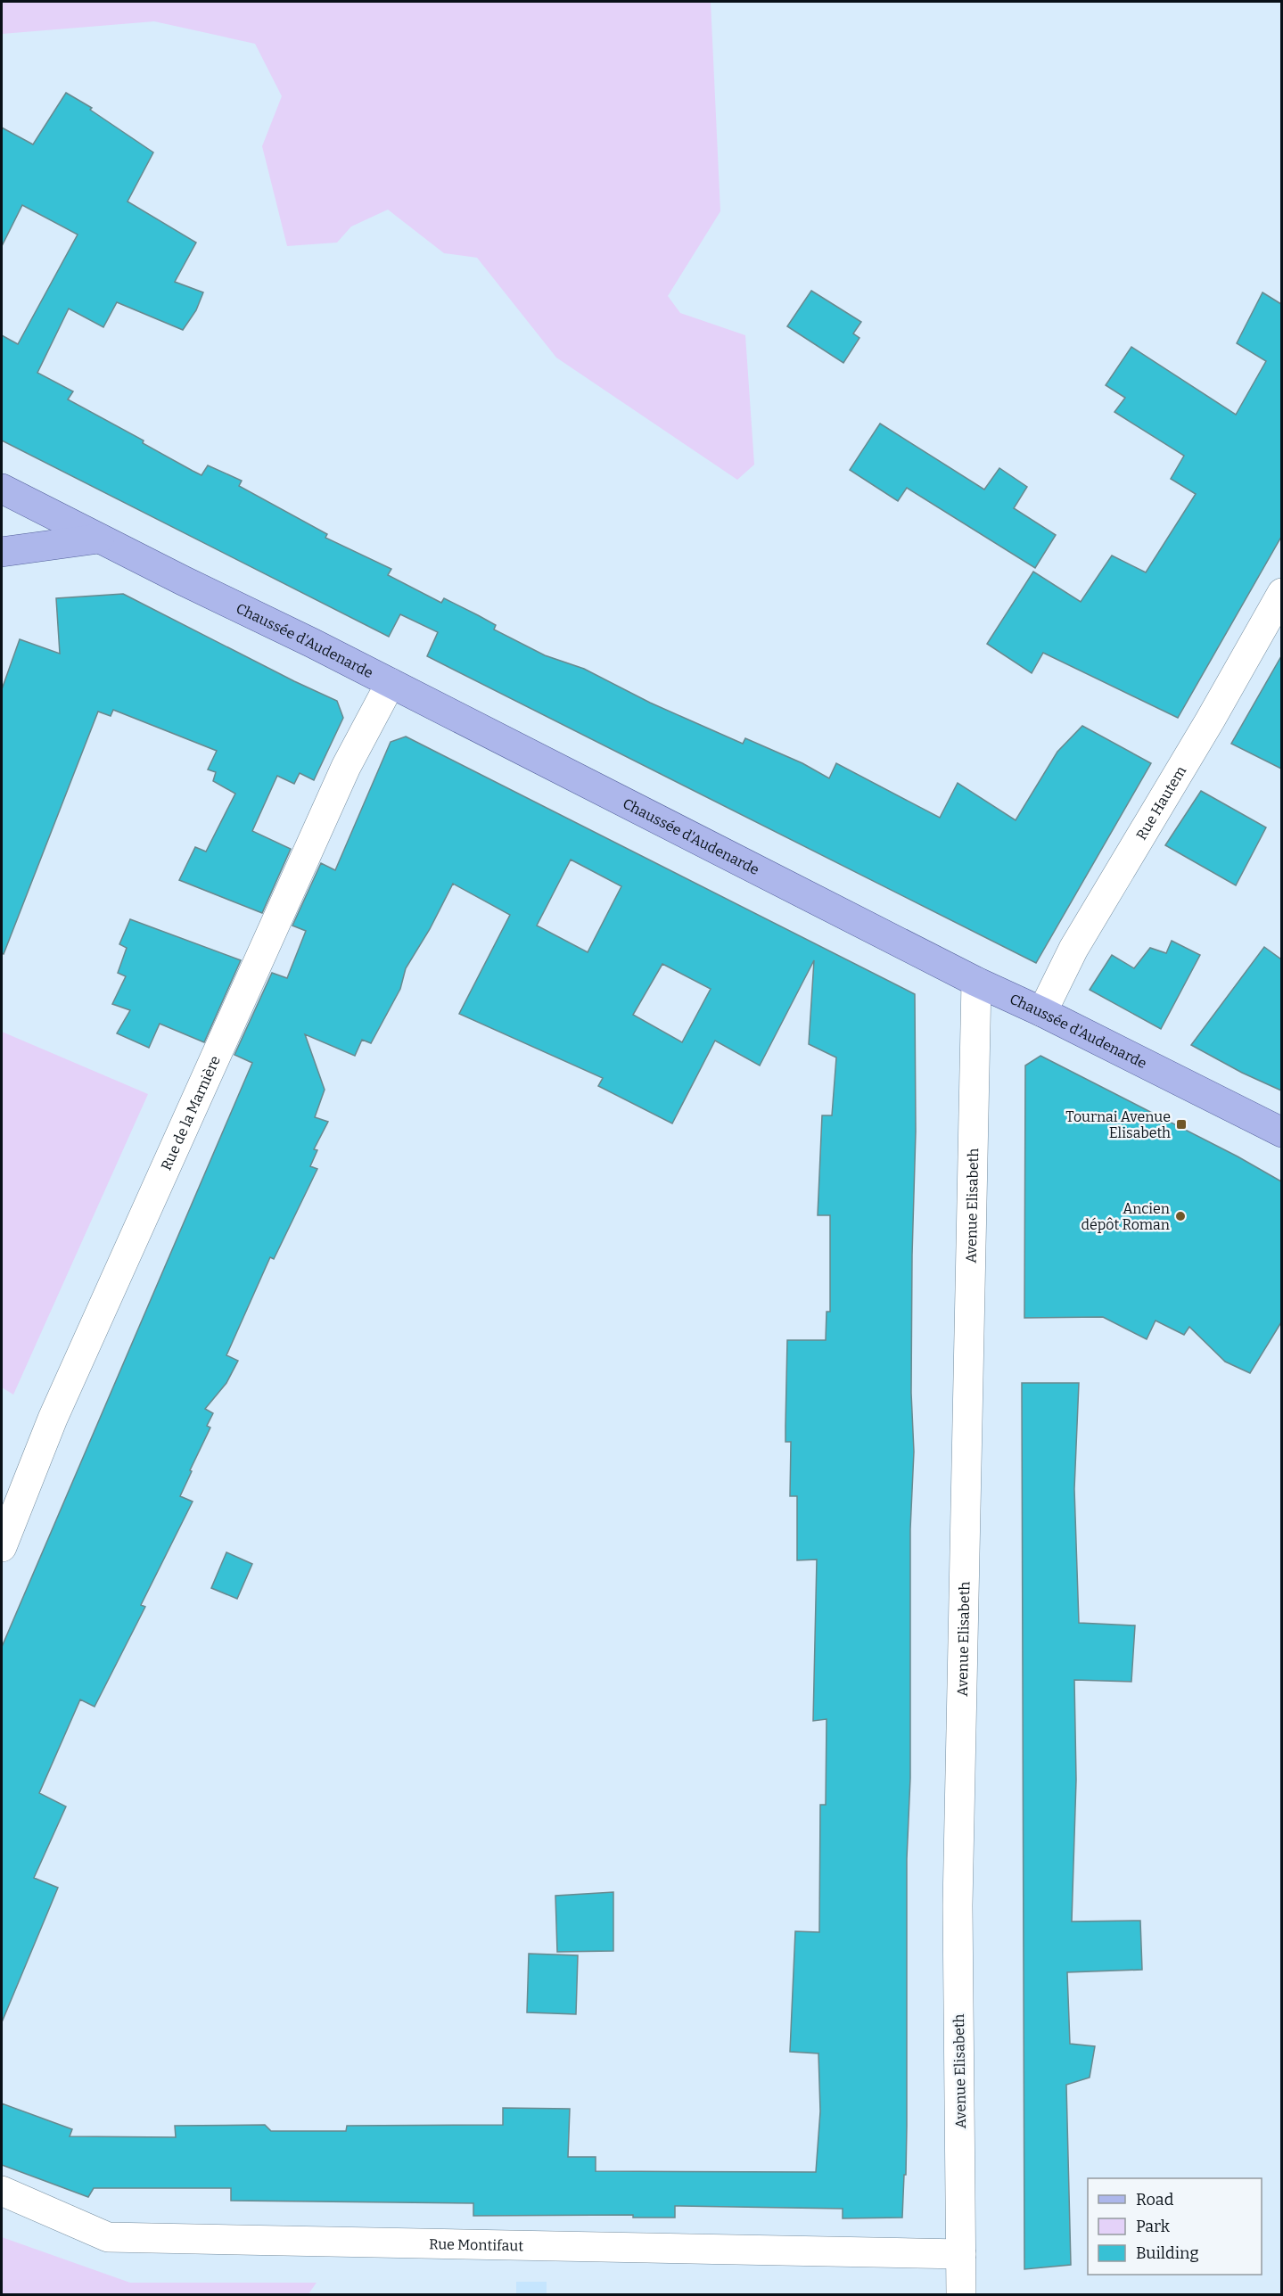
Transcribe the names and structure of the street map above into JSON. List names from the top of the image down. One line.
{"streets":{"main road":["Chaussée d'Audenarde"],"street":["Rue Hautem","Rue de la Marnière","Avenue Elisabeth","Rue Montifaut"]},"crossings":[["Chaussée d'Audenarde","Rue Hautem"],["Chaussée d'Audenarde","Rue de la Marnière"],["Chaussée d'Audenarde","Avenue Elisabeth"],["Avenue Elisabeth","Rue Montifaut"]],"places":{"transit":["Tournai Avenue Elisabeth"],"other":["Ancien dépôt Roman"]},"legend":["Road","Park","Building"]}
